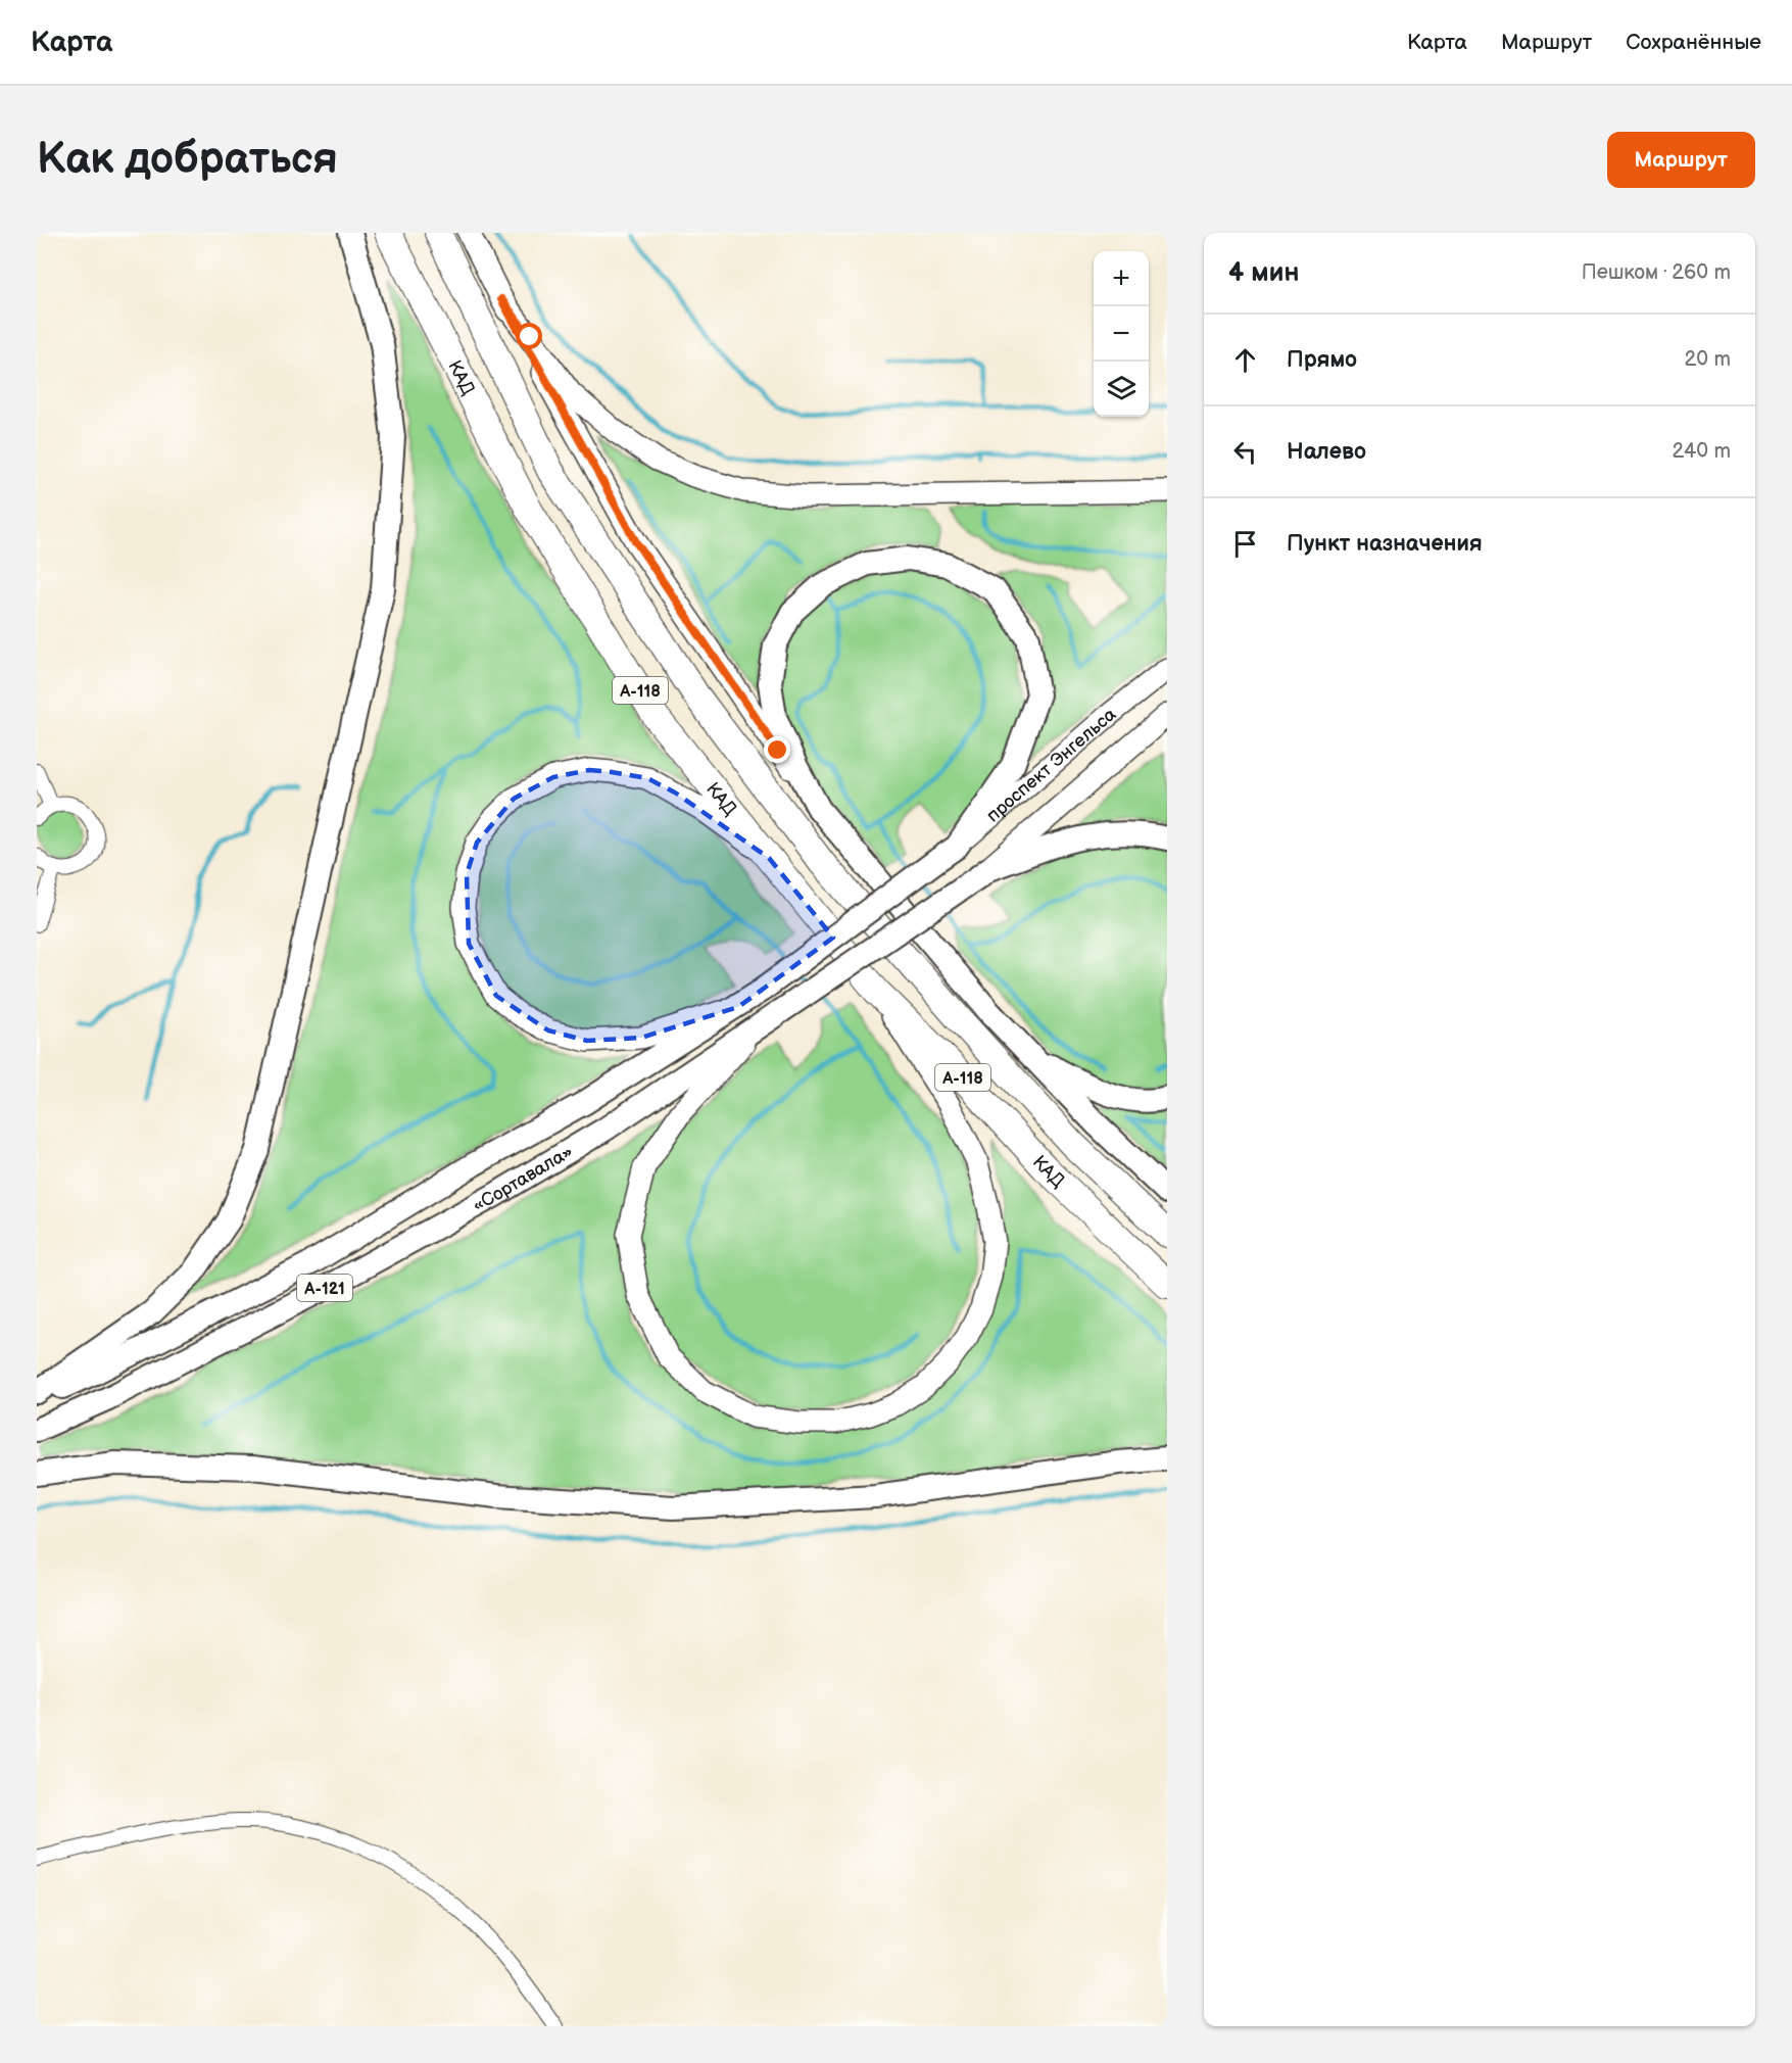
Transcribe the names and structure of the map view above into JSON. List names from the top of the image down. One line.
{"streets":{"highway":["КАД","А-118","проспект Энгельса","«Сортавала»","А-121"]},"crossings":[["проспект Энгельса","«Сортавала»"]],"page":{"header":"Карта","nav":["Карта","Маршрут","Сохранённые"],"buttons":"Маршрут","title":"Как добраться","heading":["4 мин","Пешком · 260 m"],"map_buttons":["+","−"],"list":[["Прямо","20 m"],["Налево","240 m"],"Пункт назначения"]}}
